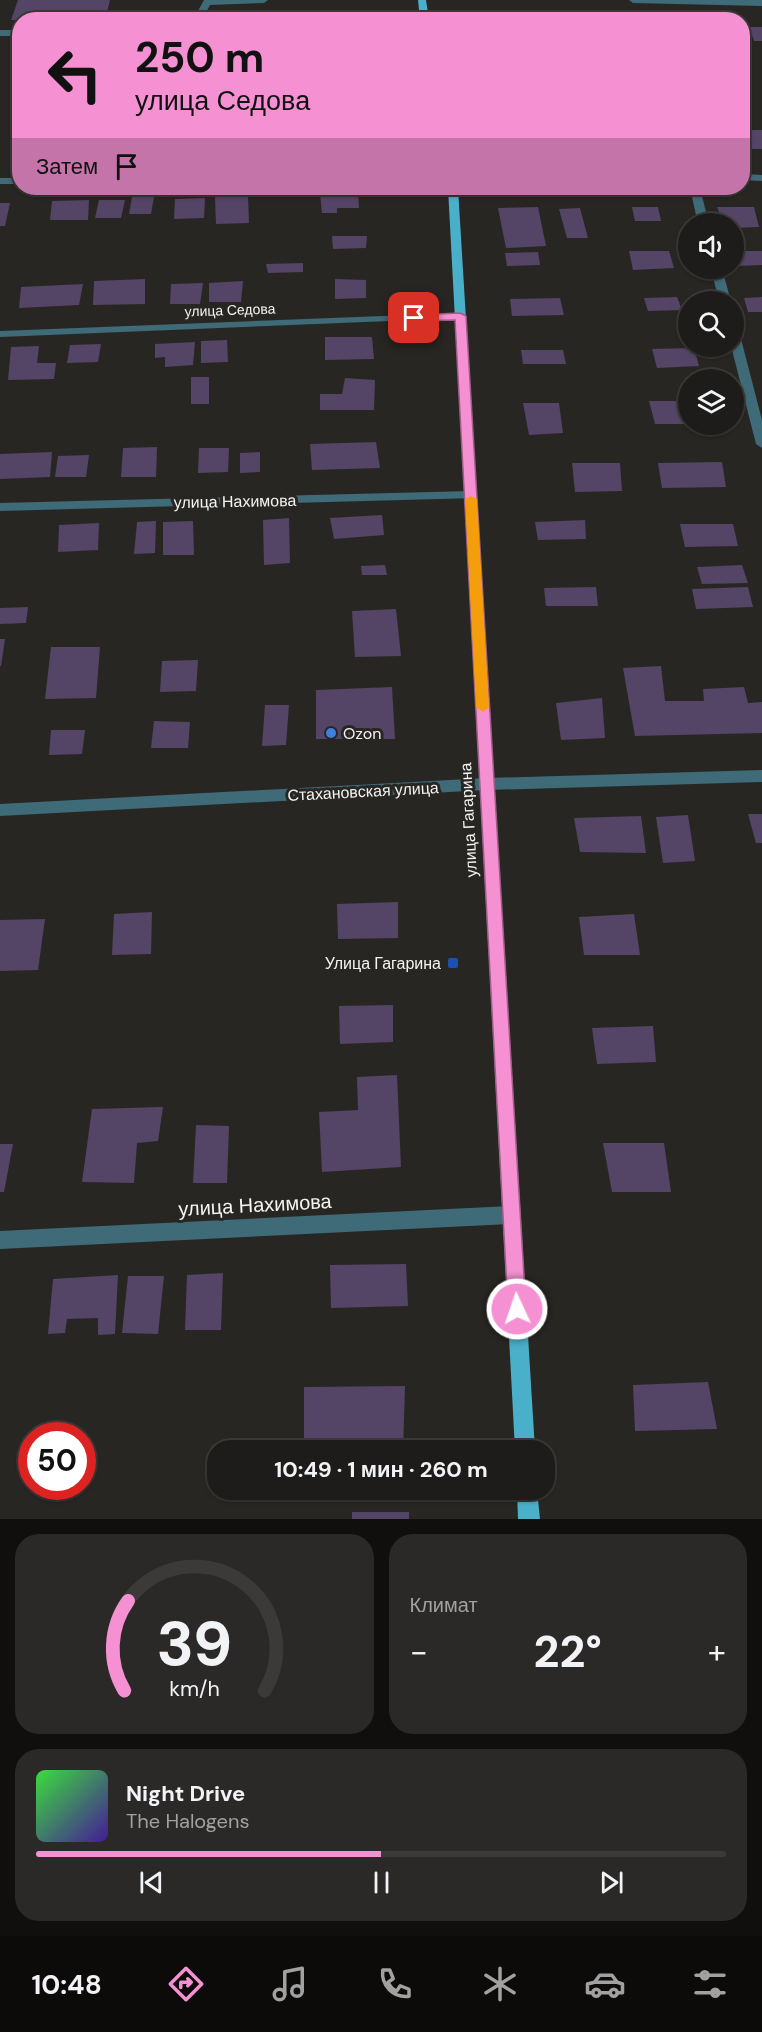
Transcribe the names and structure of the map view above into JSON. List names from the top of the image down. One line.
{"streets":{"main road":["улица Гагарина"],"street":["улица Седова","улица Нахимова","Стахановская улица"]},"crossings":[["улица Седова","улица Гагарина"],["улица Нахимова","улица Гагарина"],["Стахановская улица","улица Гагарина"]],"places":{"other":["Ozon"],"transit":["Улица Гагарина"]},"page":{"turn":["250 m","улица Седова"],"then":"Затем","limit":"50","trip":"10:49 · 1 мин · 260 m","tile":"Климат","heat":["−","22°","+"],"song":["Night Drive","The Halogens"],"tabs":"10:48","gauge":["39","km/h"]}}
